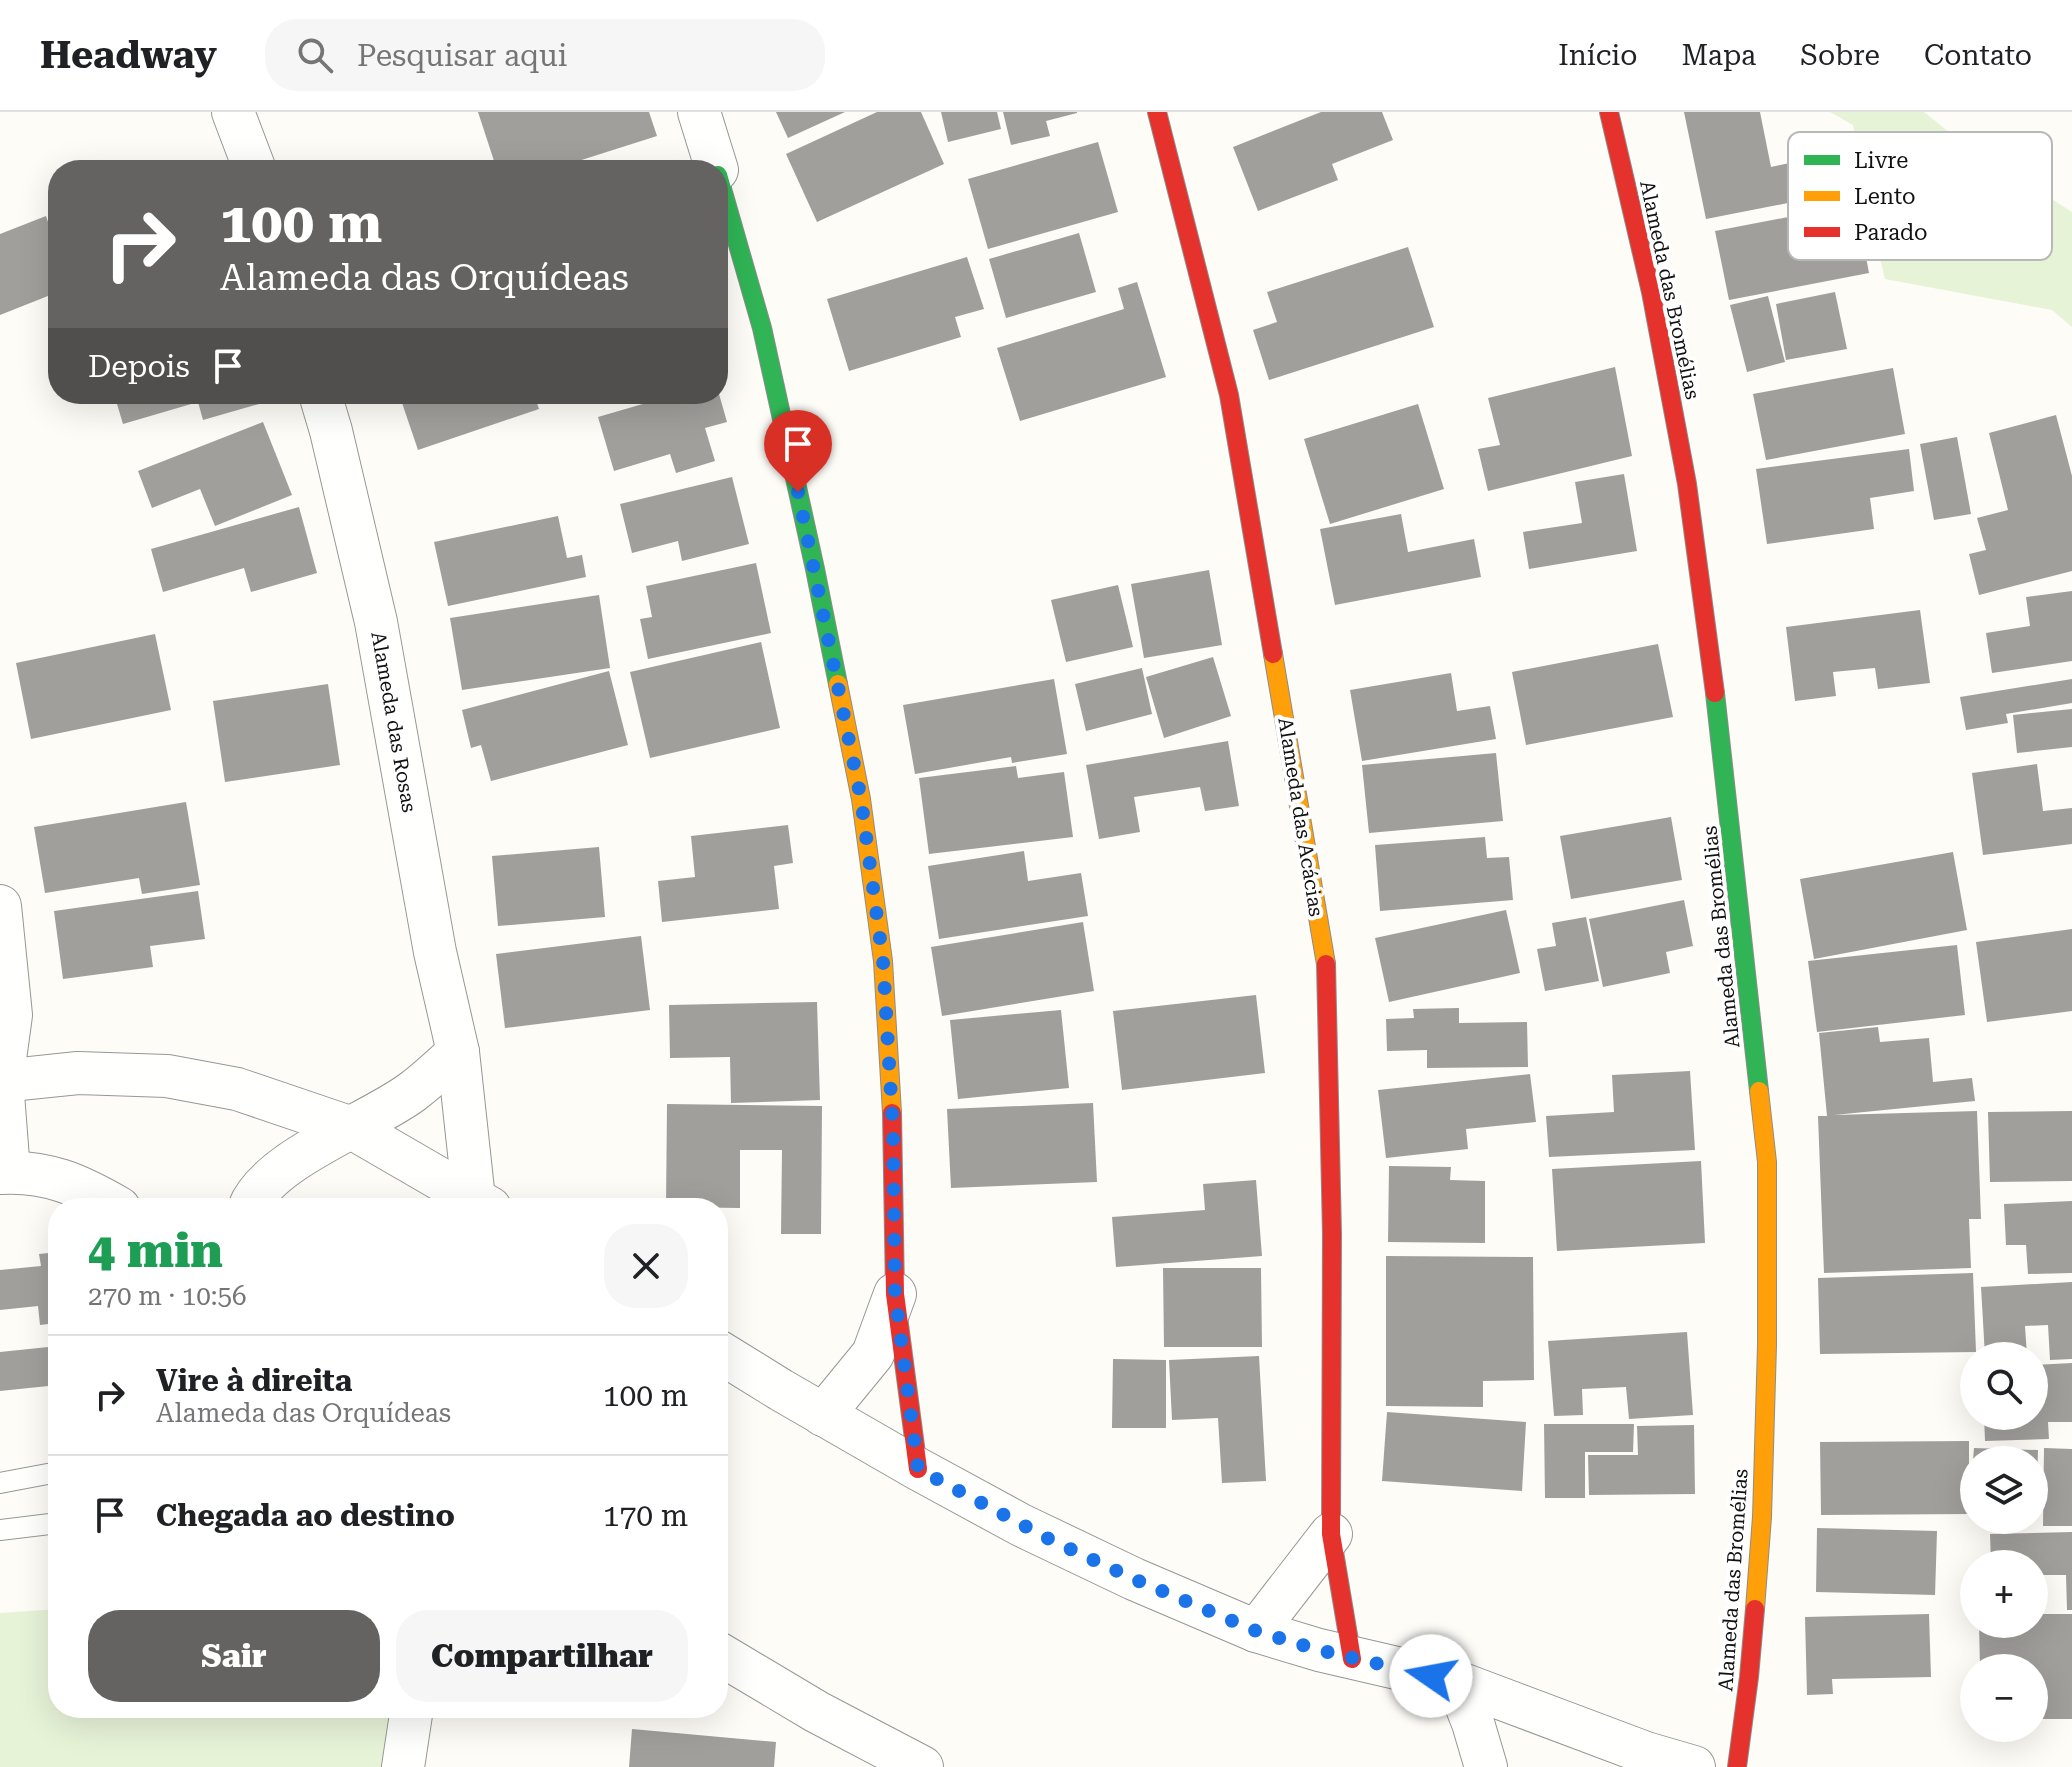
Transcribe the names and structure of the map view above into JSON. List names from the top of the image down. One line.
{"streets":{"street":["Alameda das Bromélias","Alameda das Rosas","Alameda das Acácias"]},"legend":["Livre","Lento","Parado"],"page":{"header":"Headway","search":"Pesquisar aqui","nav":["Início","Mapa","Sobre","Contato"],"turn":["100 m","Alameda das Orquídeas"],"then":"Depois","heading":["4 min","270 m · 10:56"],"list":[{"name":"Vire à direita","note":"Alameda das Orquídeas","value":"100 m"},{"name":"Chegada ao destino","value":"170 m"}],"map_buttons":["+","−"],"buttons":["Sair","Compartilhar"]}}
